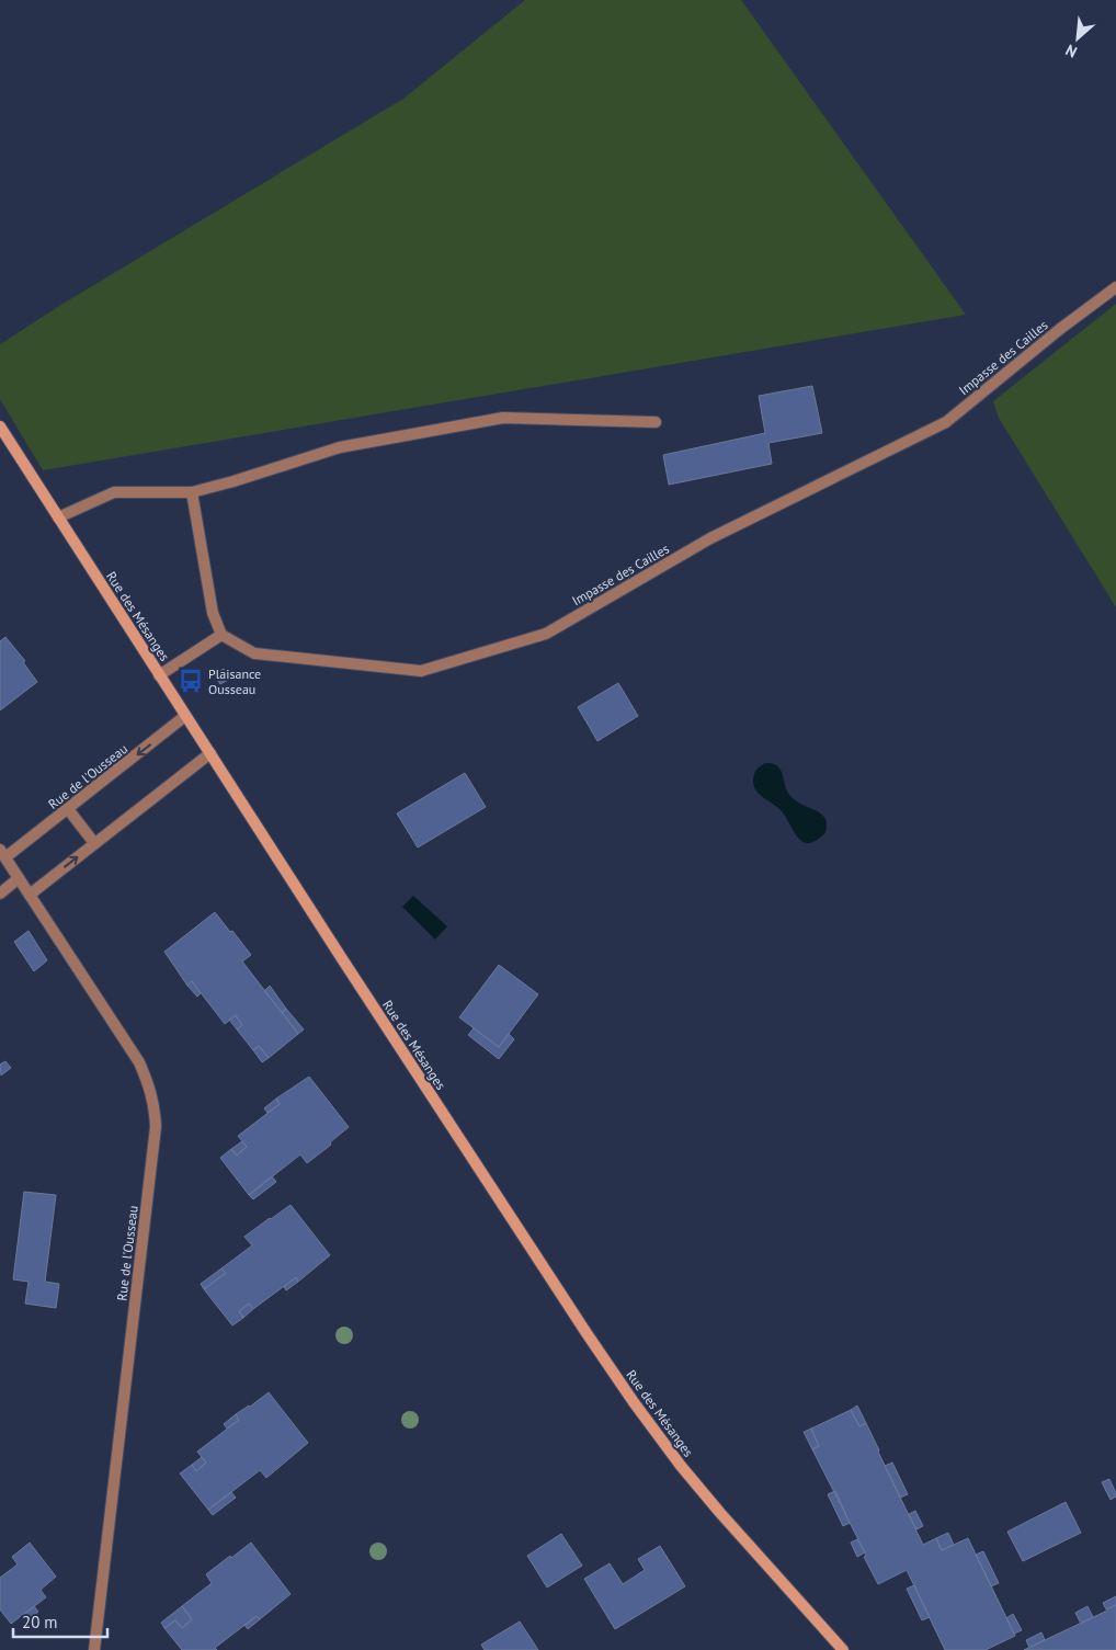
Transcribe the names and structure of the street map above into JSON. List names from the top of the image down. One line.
{"streets":{"main road":["Rue des Mésanges"],"street":["Impasse des Cailles","Rue de l'Ousseau"]},"crossings":[["Rue des Mésanges","Rue de l'Ousseau"]],"places":{"bus stop":["Plaisance Ousseau"]},"scale_bar":"20 m","north":"bottom left"}
